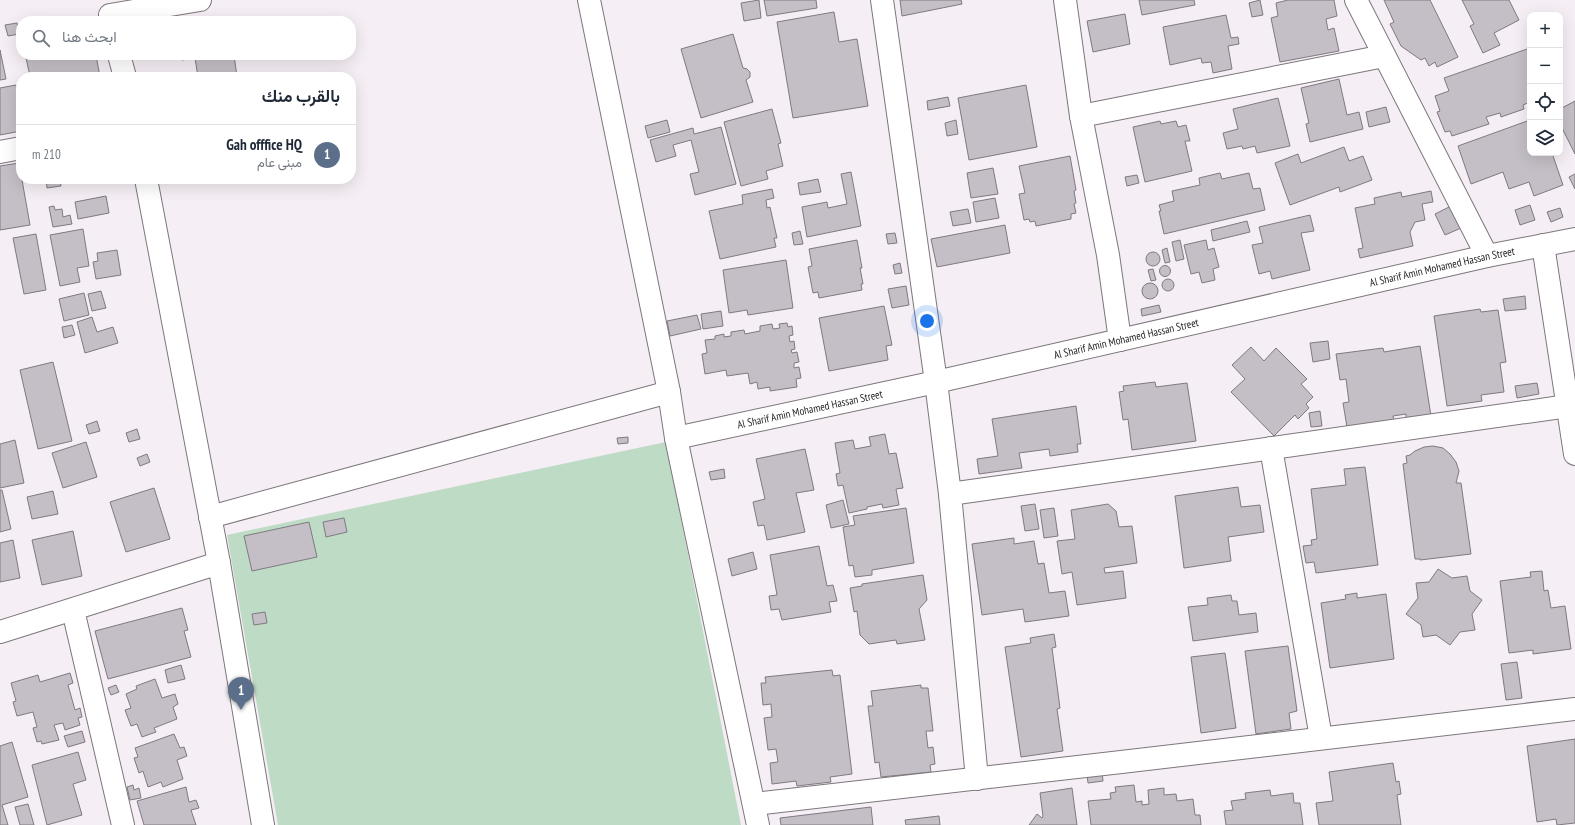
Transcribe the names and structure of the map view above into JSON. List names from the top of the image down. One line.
{"streets":{"street":["Al Sharif Amin Mohamed Hassan Street"]},"page":{"map_buttons":["+","−"],"search":"ابحث هنا","heading":"بالقرب منك","list":[{"mark":"1","name":"Gah offfice HQ","note":"مبنى عام","value":"210 m"}],"pins":"1"}}
